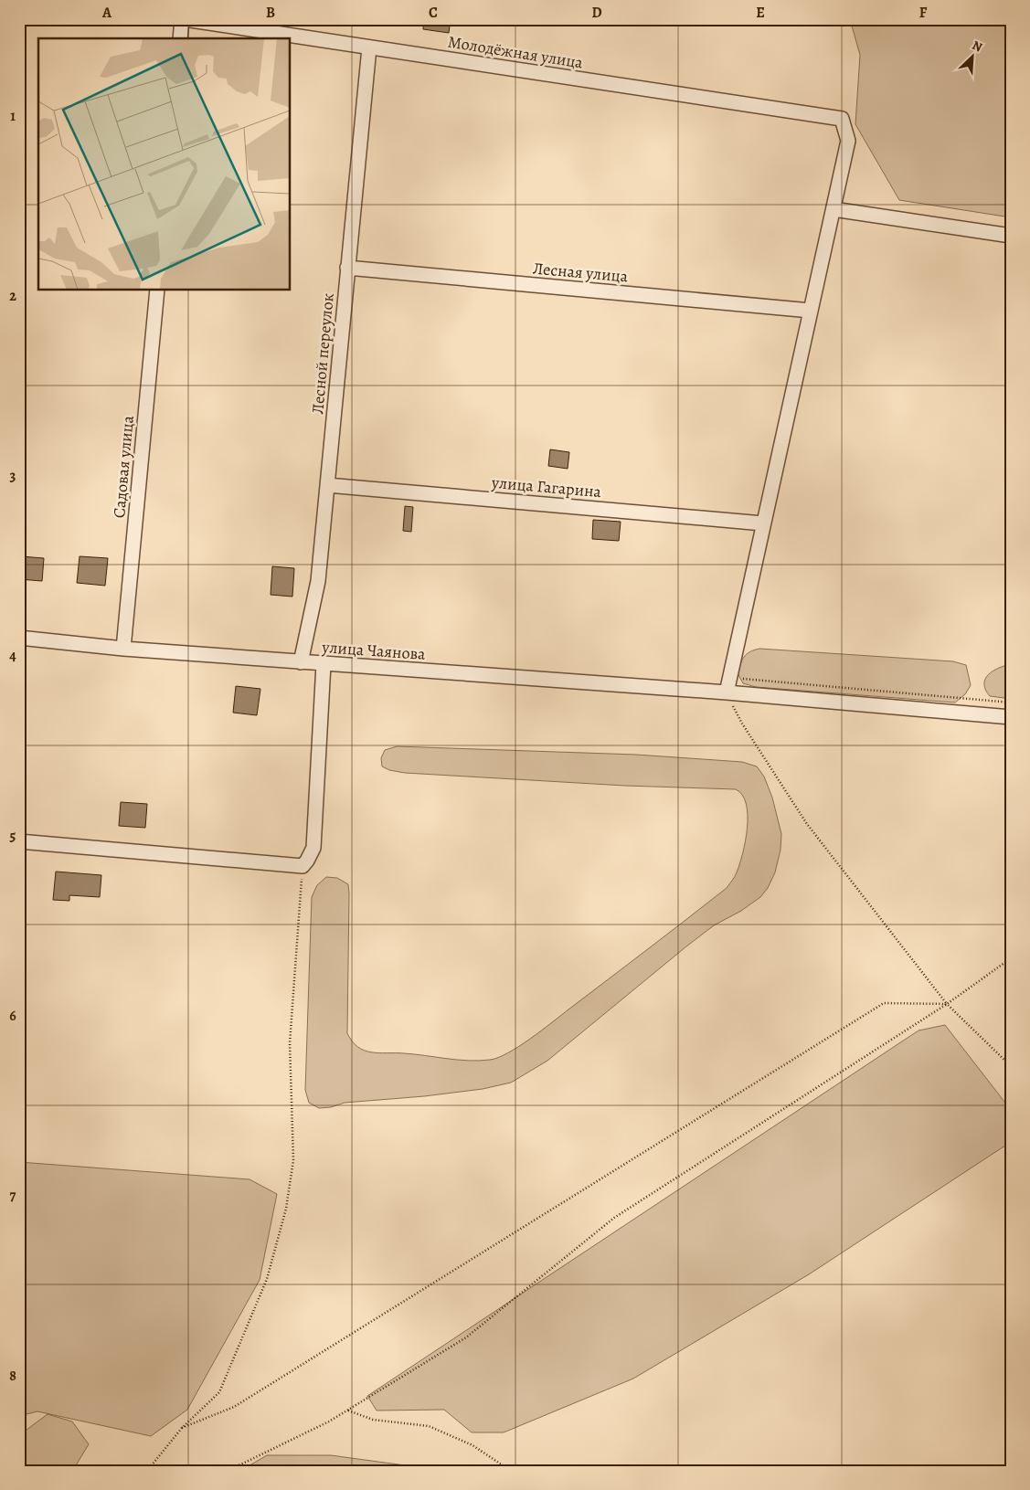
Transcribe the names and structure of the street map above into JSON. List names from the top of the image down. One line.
{"streets":{"street":["Молодёжная улица","Лесная улица","Лесной переулок","Садовая улица","улица Гагарина","улица Чаянова"]},"crossings":[["Молодёжная улица","Лесной переулок"],["Лесная улица","Лесной переулок"],["Лесной переулок","улица Гагарина"],["Лесной переулок","улица Чаянова"],["Садовая улица","улица Чаянова"]],"north":"top right","grid":{"columns":["A","B","C","D","E","F"],"rows":["1","2","3","4","5","6","7","8"]}}
